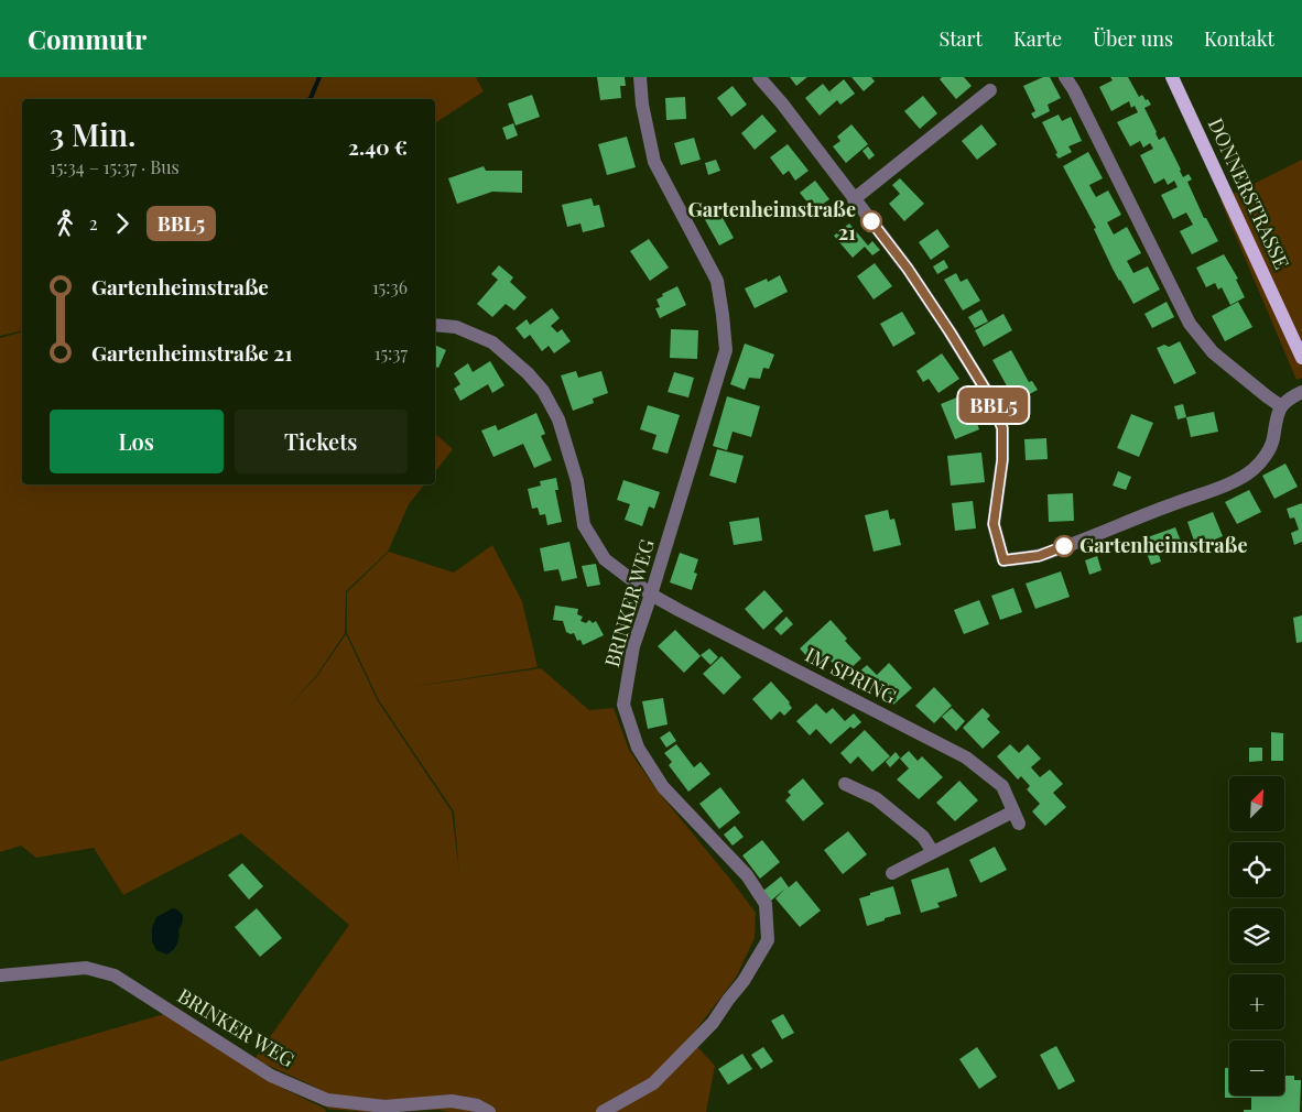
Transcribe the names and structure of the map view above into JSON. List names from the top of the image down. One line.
{"streets":{"main road":["DONNERSTRASSE"],"street":["BRINKER WEG","IM SPRING"]},"crossings":[["BRINKER WEG","IM SPRING"]],"places":["Gartenheimstraße 21","Gartenheimstraße"],"lines":["bus line BBL5"],"north":"top right","page":{"header":"Commutr","nav":["Start","Karte","Über uns","Kontakt"],"on_map":"BBL5","heading":["3 Min.","15:34 – 15:37 · Bus","2.40 €"],"legs":["2","BBL5"],"list":[{"name":"Gartenheimstraße","value":"15:36"},{"name":"Gartenheimstraße 21","value":"15:37"}],"buttons":["Los","Tickets"],"map_buttons":["+","−"]}}
